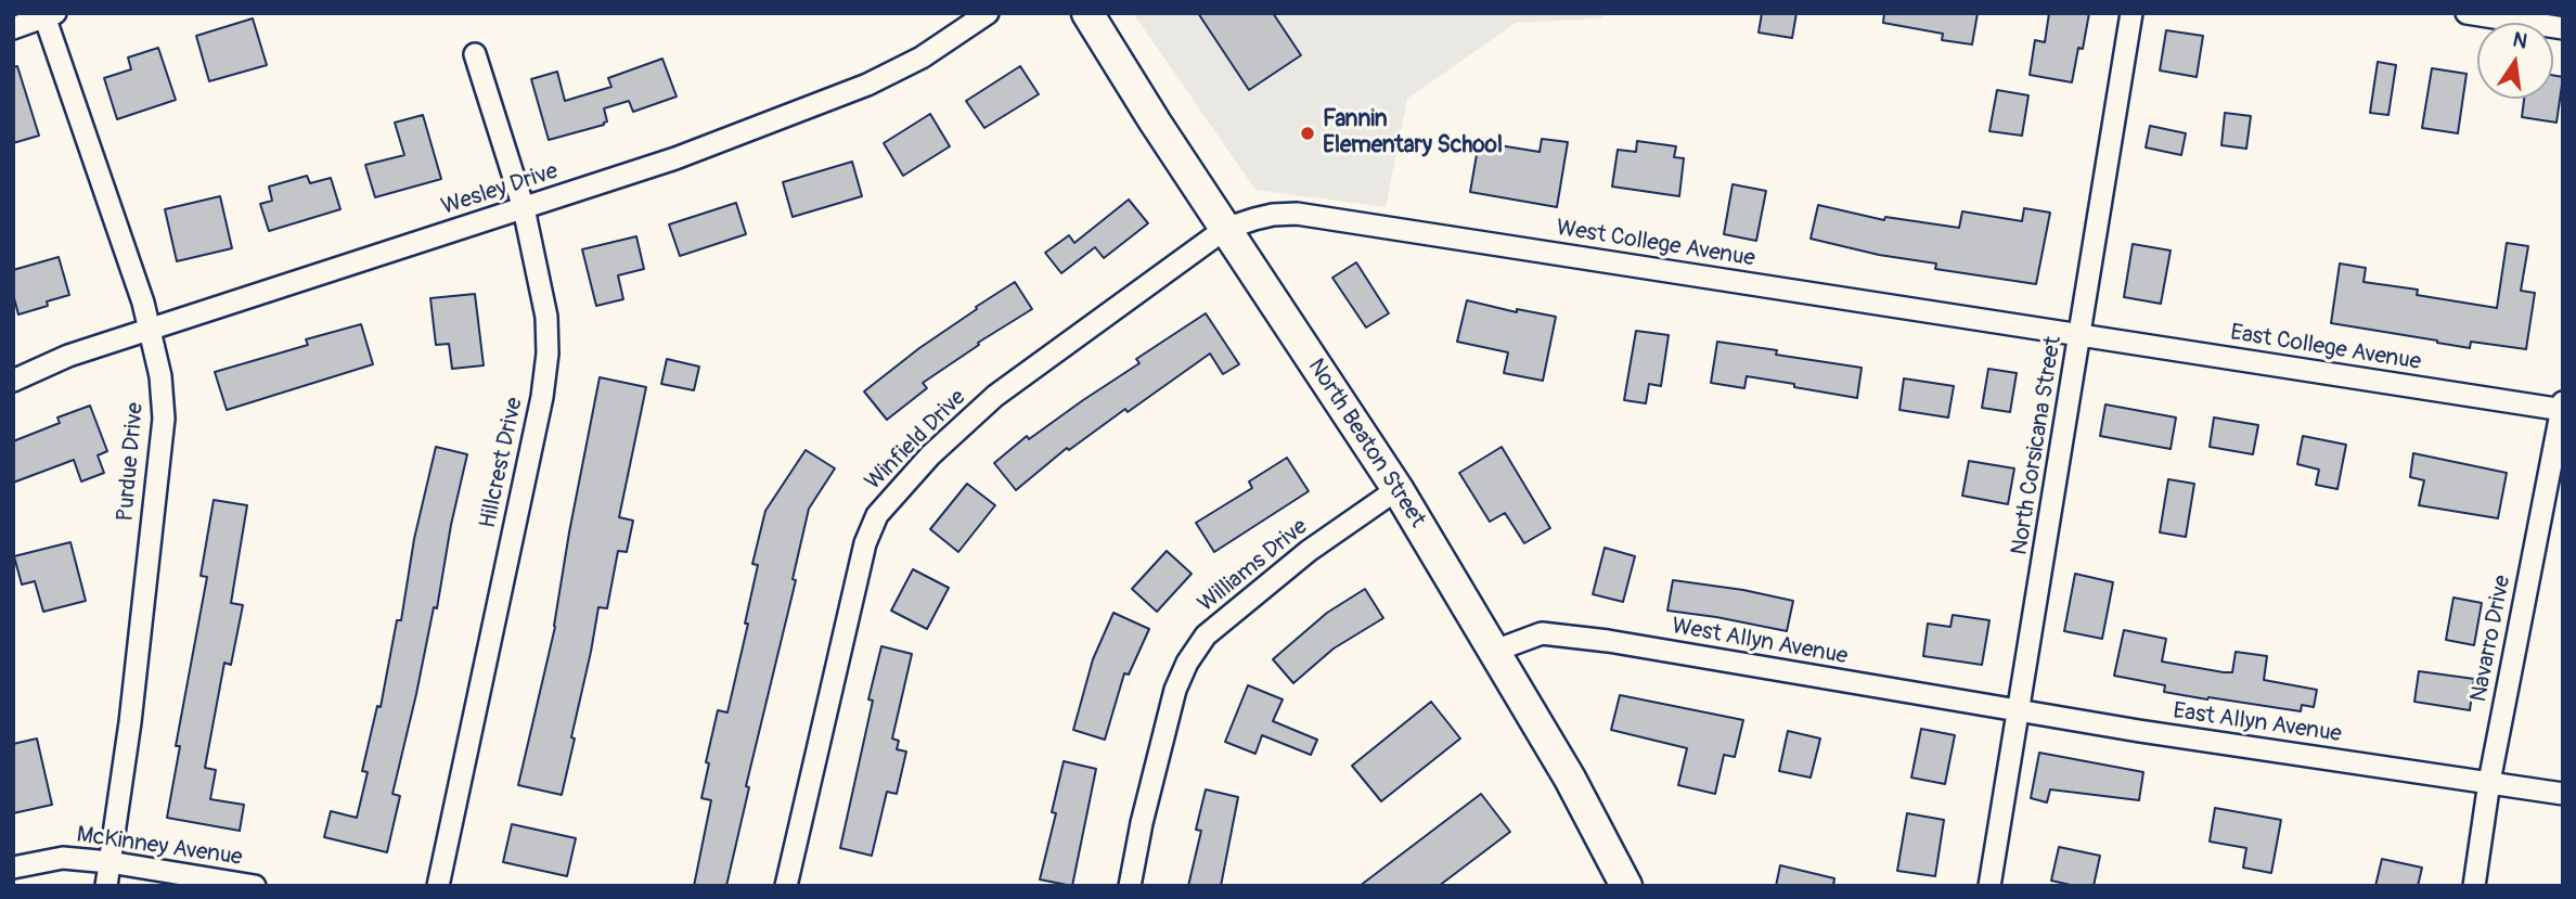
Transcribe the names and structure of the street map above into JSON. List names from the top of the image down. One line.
{"streets":{"main road":["North Beaton Street"],"street":["Wesley Drive","West College Avenue","East College Avenue","Winfield Drive","North Corsicana Street","Purdue Drive","Hillcrest Drive","Williams Drive","Navarro Drive","West Allyn Avenue","East Allyn Avenue","McKinney Avenue"]},"crossings":[["Wesley Drive","Purdue Drive"],["Wesley Drive","Hillcrest Drive"],["West College Avenue","East College Avenue"],["West College Avenue","Winfield Drive"],["West College Avenue","North Beaton Street"],["West College Avenue","North Corsicana Street"],["East College Avenue","North Corsicana Street"],["East College Avenue","Navarro Drive"],["Winfield Drive","North Beaton Street"],["North Beaton Street","Williams Drive"],["North Beaton Street","West Allyn Avenue"],["North Corsicana Street","West Allyn Avenue"],["North Corsicana Street","East Allyn Avenue"],["Purdue Drive","McKinney Avenue"],["Navarro Drive","East Allyn Avenue"],["West Allyn Avenue","East Allyn Avenue"]],"places":["Fannin Elementary School"],"north":"top"}
